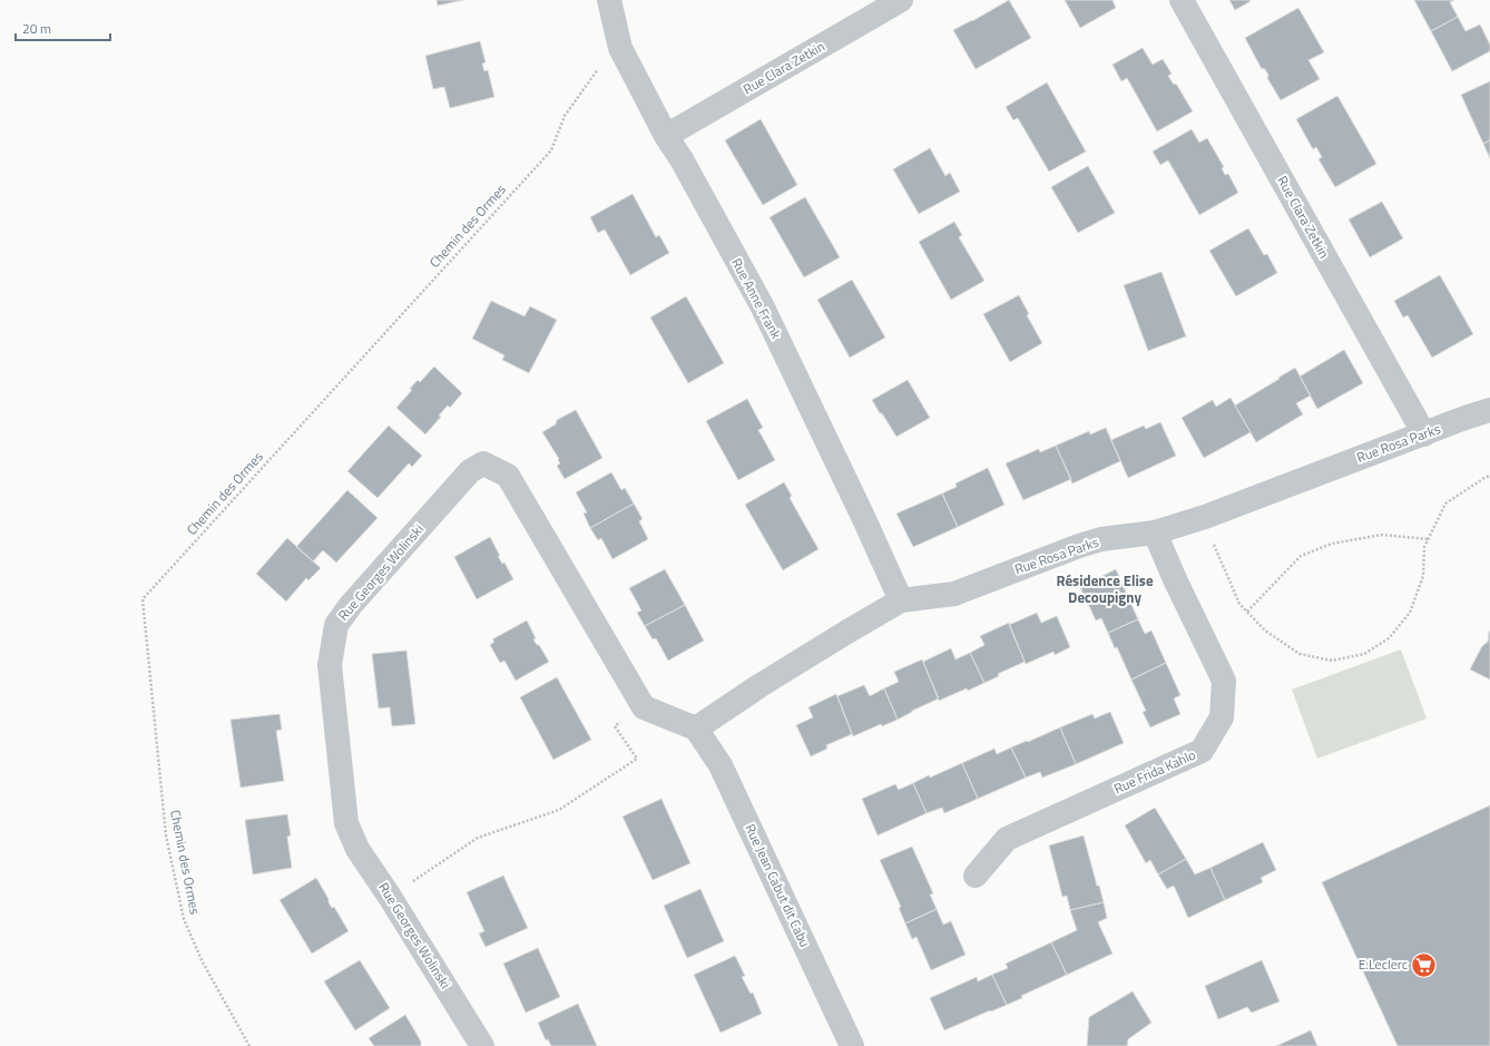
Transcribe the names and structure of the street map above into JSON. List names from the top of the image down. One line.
{"streets":{"street":["Rue Clara Zetkin","Rue Anne Frank","Rue Rosa Parks","Rue Georges Wolinski","Rue Frida Kahlo","Rue Jean Cabut dit Cabu"],"path":["Chemin des Ormes"]},"crossings":[["Rue Clara Zetkin","Rue Anne Frank"],["Rue Clara Zetkin","Rue Rosa Parks"],["Chemin des Ormes","Rue Anne Frank"],["Rue Anne Frank","Rue Rosa Parks"],["Rue Rosa Parks","Rue Frida Kahlo"],["Rue Rosa Parks","Rue Jean Cabut dit Cabu"]],"districts":["Résidence Elise Decoupigny"],"places":{"supermarket":["E.Leclerc"]},"scale_bar":"20 m"}
